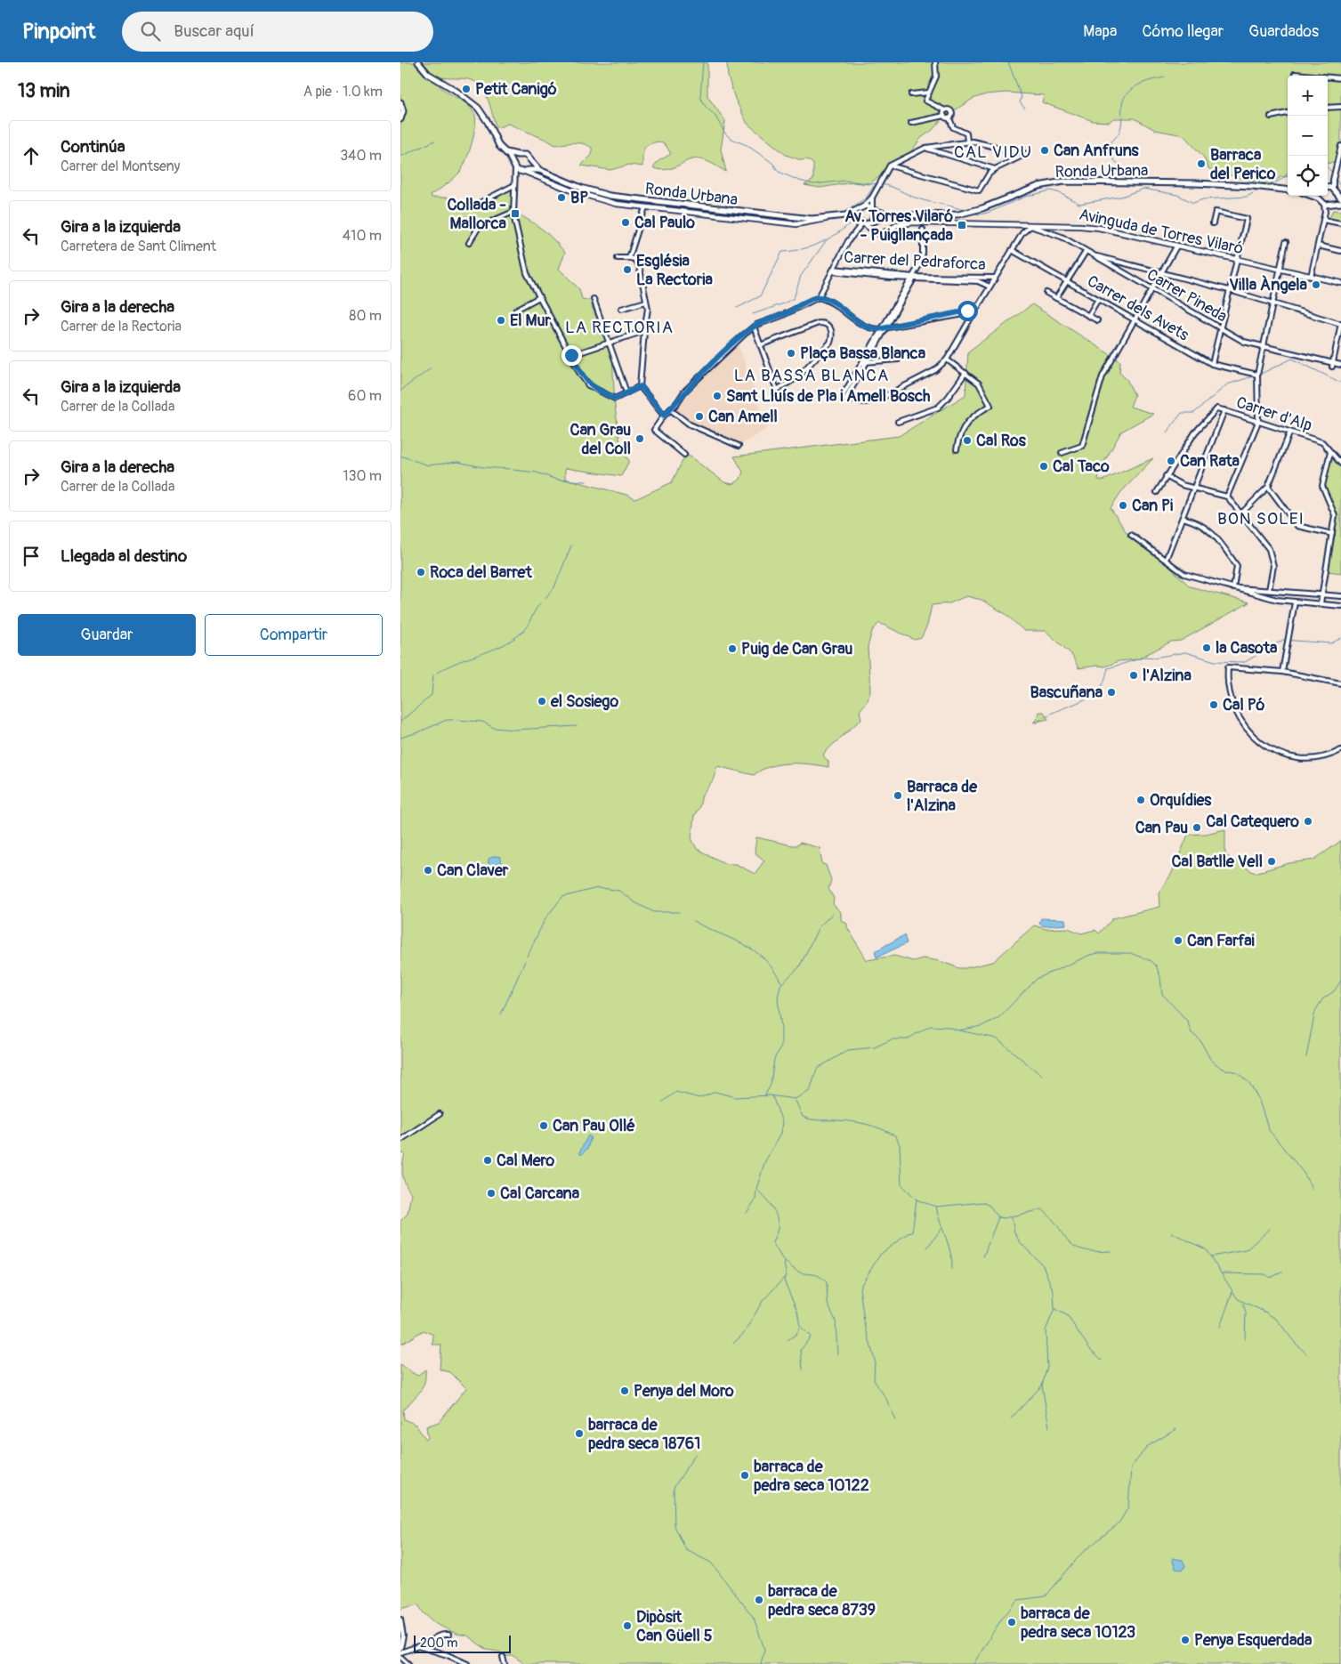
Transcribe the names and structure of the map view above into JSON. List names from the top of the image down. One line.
{"streets":{"main road":["Ronda Urbana"],"street":["Avinguda de Torres Vilaró","Carrer del Pedraforca","Carrer Pineda","Carrer dels Avets","Carrer d'Alp"]},"crossings":[["Avinguda de Torres Vilaró","Carrer Pineda"]],"districts":["CAL VIDU","LA RECTORIA","LA BASSA BLANCA","BON SOLEI"],"places":{"other":["Petit Canigó","Can Anfruns","Barraca del Perico","BP","Cal Paulo","Església La Rectoria","Villa Àngela","El Mur","Plaça Bassa Blanca","Sant Lluís de Pla i Amell Bosch","Can Amell","Can Grau del Coll","Cal Ros","Can Rata","Cal Taco","Can Pi","Roca del Barret","la Casota","Puig de Can Grau","l'Alzina","Bascuñana","el Sosiego","Cal Pó","Barraca de l'Alzina","Orquídies","Cal Catequero","Can Pau","Cal Batlle Vell","Can Claver","Can Farfai","Can Pau Ollé","Cal Mero","Cal Carcana","Penya del Moro","barraca de pedra seca 18761","barraca de pedra seca 10122","barraca de pedra seca 8739","barraca de pedra seca 10123","Dipòsit Can Güell 5","Penya Esquerdada"],"transit":["Collada - Mallorca","Av. Torres Vilaró - Puigllançada"]},"scale_bar":"200 m","page":{"header":"Pinpoint","search":"Buscar aquí","nav":["Mapa","Cómo llegar","Guardados"],"heading":["13 min","A pie · 1.0 km"],"map_buttons":["+","−"],"list":[["Continúa","Carrer del Montseny","340 m"],["Gira a la izquierda","Carretera de Sant Climent","410 m"],["Gira a la derecha","Carrer de la Rectoria","80 m"],["Gira a la izquierda","Carrer de la Collada","60 m"],["Gira a la derecha","Carrer de la Collada","130 m"],"Llegada al destino"],"buttons":["Guardar","Compartir"],"scale":"200 m"}}
